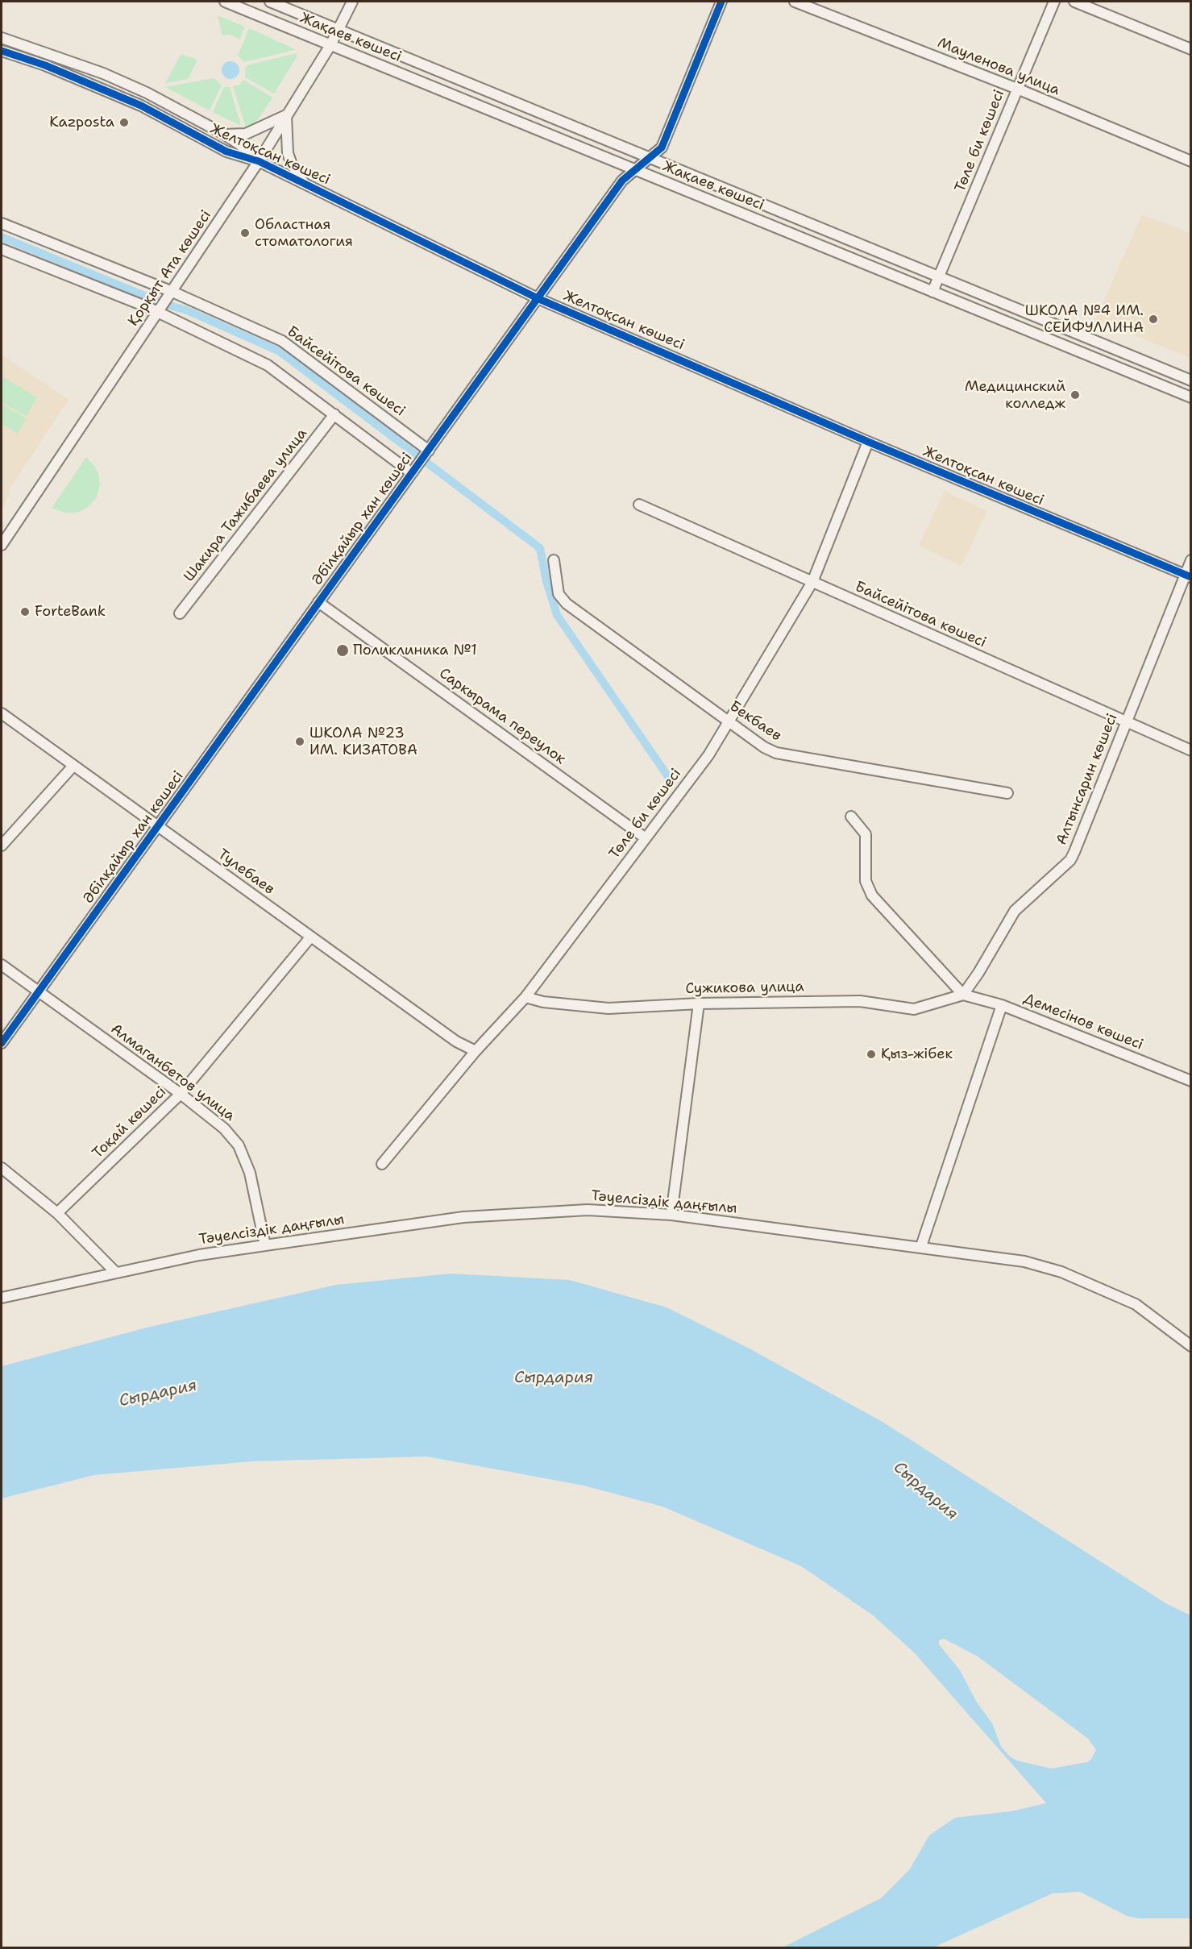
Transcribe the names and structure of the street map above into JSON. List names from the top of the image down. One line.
{"streets":{"street":["Жақаев көшесі","Мауленова улица","Төле би көшесі","Желтоқсан көшесі","Қорқыт Ата көшесі","Байсейітова көшесі","Шакира Тажибаева улица","Әбілқайыр хан көшесі","Саркырама переулок","Бекбаев","Алтынсарин көшесі","Тулебаев","Сужикова улица","Демесінов көшесі","Алмаганбетов улица","Тоқай көшесі","Тәуелсіздік даңғылы"]},"crossings":[["Жақаев көшесі","Төле би көшесі"],["Жақаев көшесі","Қорқыт Ата көшесі"],["Жақаев көшесі","Әбілқайыр хан көшесі"],["Мауленова улица","Төле би көшесі"],["Төле би көшесі","Желтоқсан көшесі"],["Төле би көшесі","Байсейітова көшесі"],["Төле би көшесі","Саркырама переулок"],["Төле би көшесі","Бекбаев"],["Төле би көшесі","Тулебаев"],["Төле би көшесі","Сужикова улица"],["Желтоқсан көшесі","Қорқыт Ата көшесі"],["Желтоқсан көшесі","Әбілқайыр хан көшесі"],["Желтоқсан көшесі","Алтынсарин көшесі"],["Қорқыт Ата көшесі","Байсейітова көшесі"],["Байсейітова көшесі","Әбілқайыр хан көшесі"],["Байсейітова көшесі","Алтынсарин көшесі"],["Әбілқайыр хан көшесі","Саркырама переулок"],["Әбілқайыр хан көшесі","Тулебаев"],["Әбілқайыр хан көшесі","Алмаганбетов улица"],["Алтынсарин көшесі","Сужикова улица"],["Алтынсарин көшесі","Демесінов көшесі"],["Тулебаев","Тоқай көшесі"],["Сужикова улица","Демесінов көшесі"],["Алмаганбетов улица","Тоқай көшесі"],["Алмаганбетов улица","Тәуелсіздік даңғылы"]],"water":["Сырдария"],"places":["Kazposta","Областная стоматология","ШКОЛА №4 ИМ. СЕЙФУЛЛИНА","Медицинский колледж","ForteBank","Поликлиника №1","ШКОЛА №23 ИМ. КИЗАТОВА","Қыз-жібек"]}
